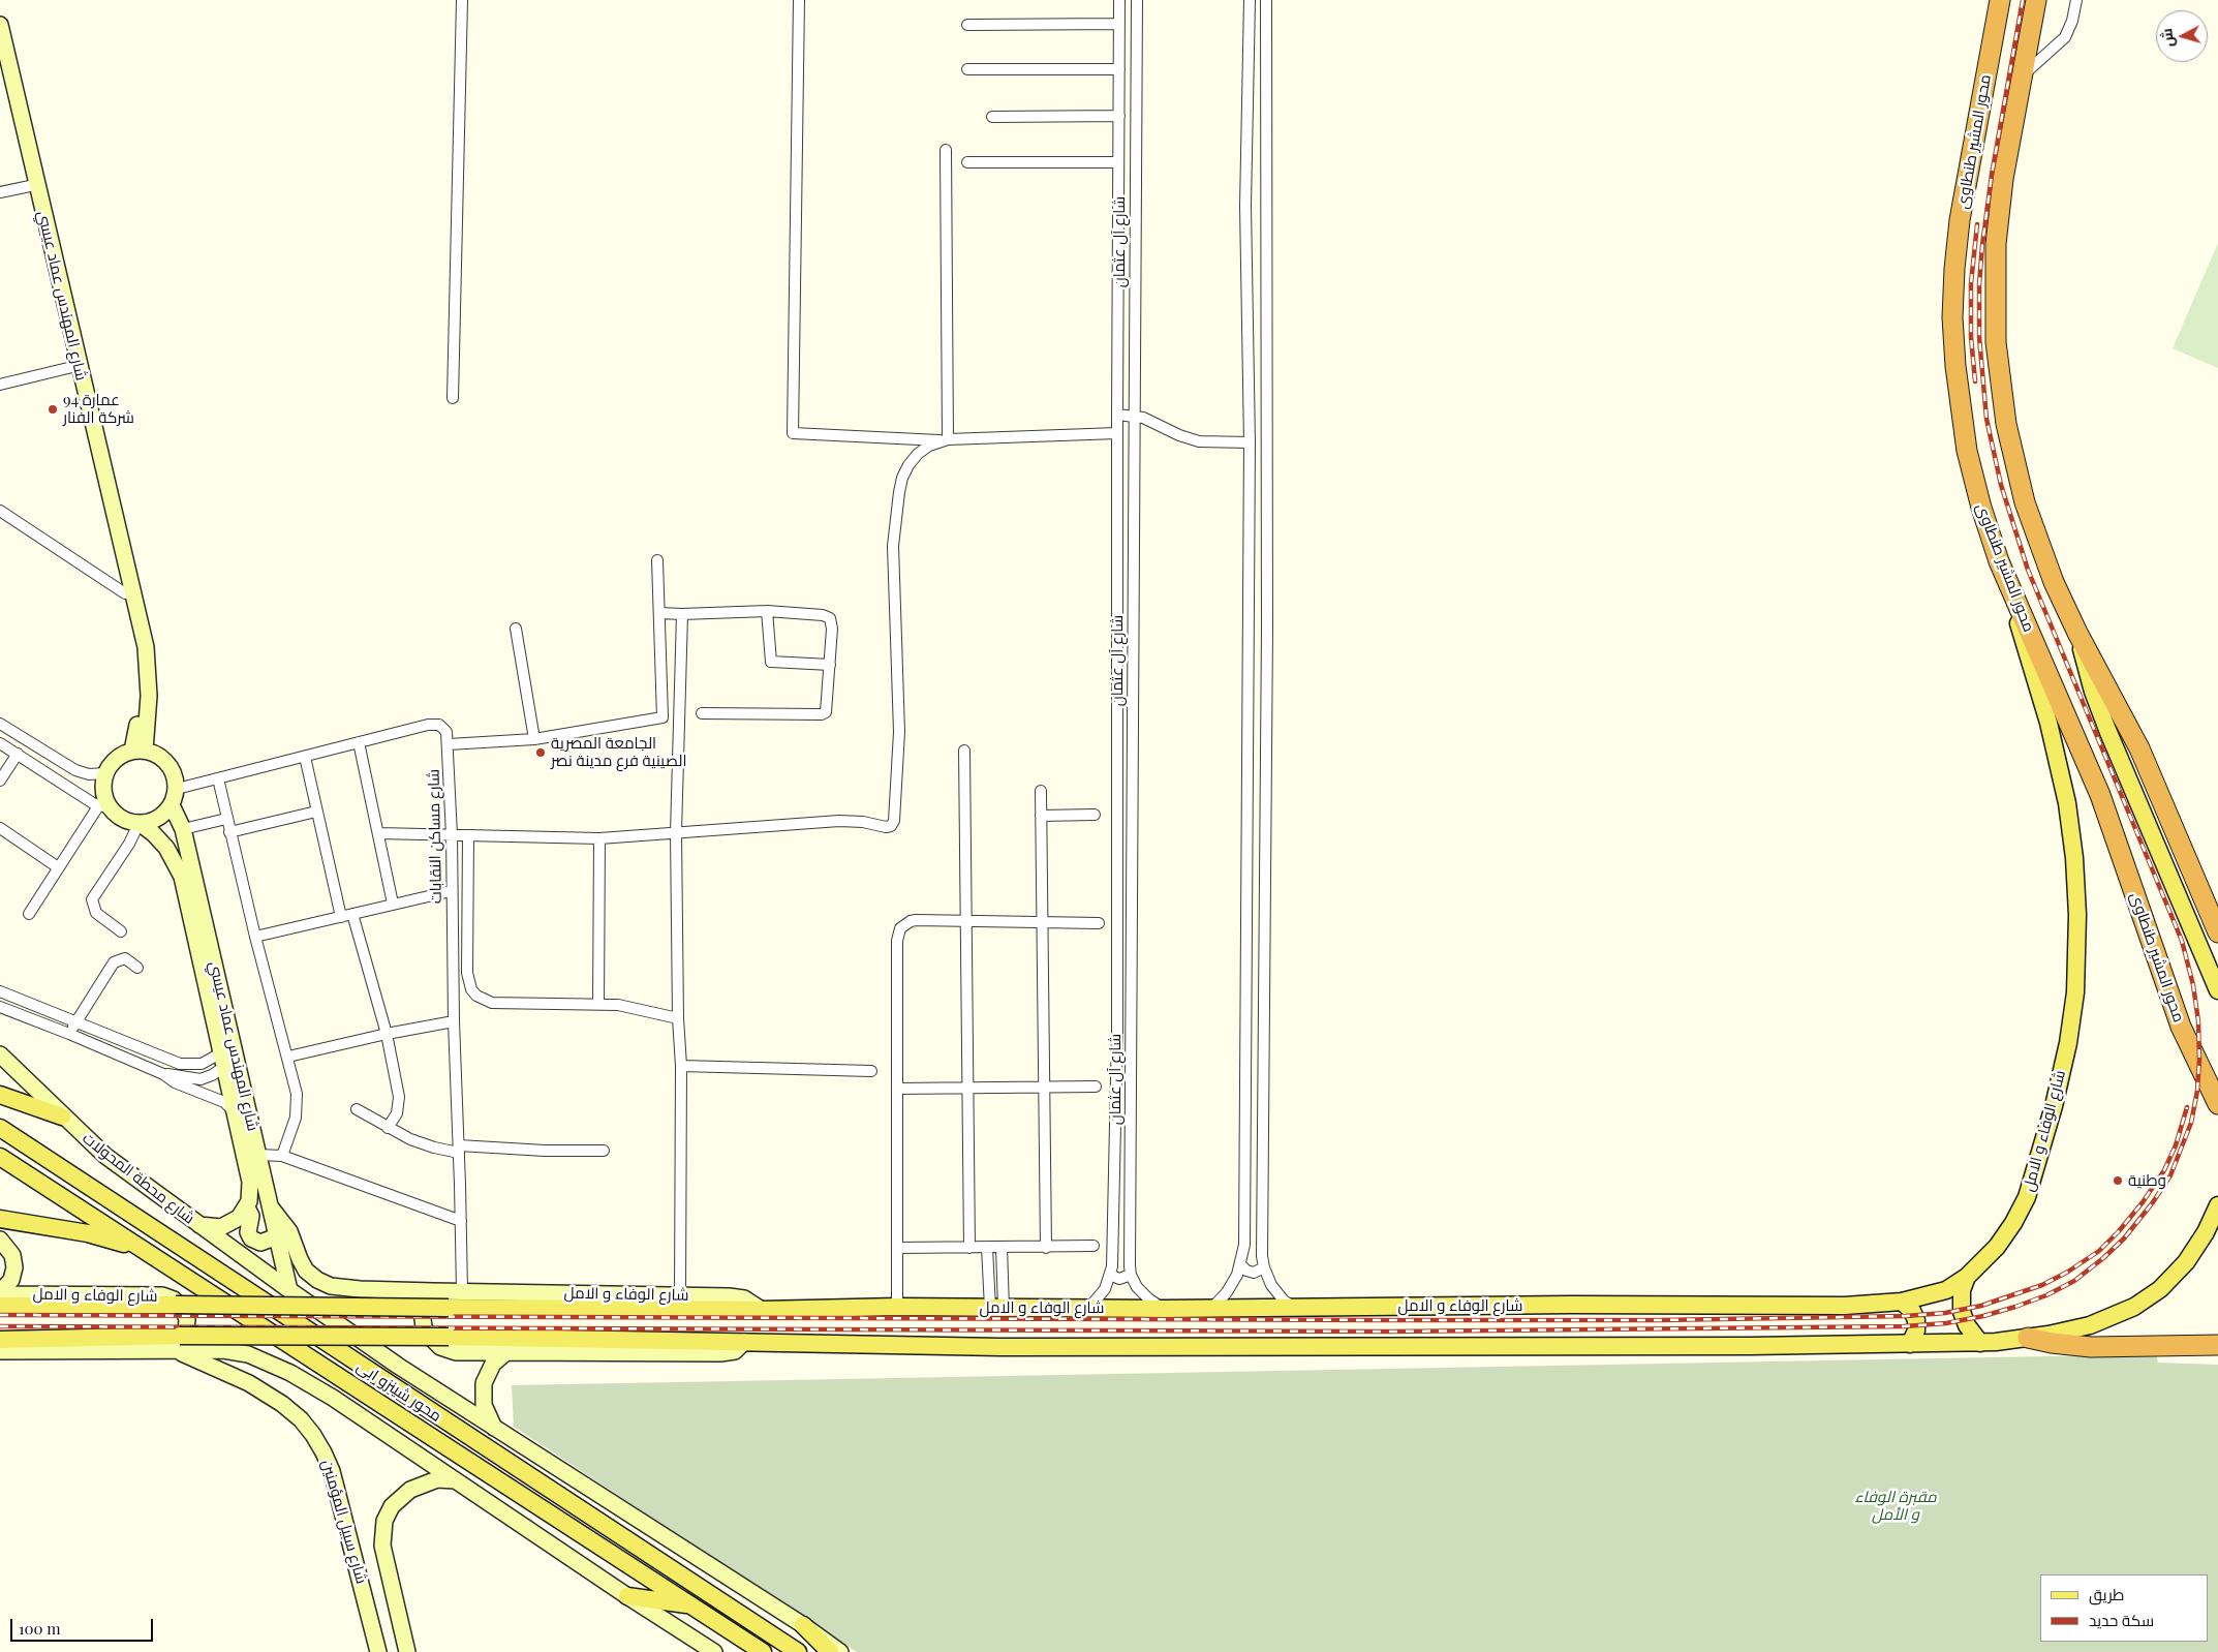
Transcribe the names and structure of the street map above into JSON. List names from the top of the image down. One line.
{"streets":{"highway":["محور المشير طنطاوى"],"main road":["شارع الوفاء و الامل","محور شينزو ابى"],"street":["شارع آل عثمان","شارع المهندس عماد عيسي","شارع مساكن النقابات","شارع محطة المحولات","شارع سبيل المؤمنين"]},"crossings":[["محور المشير طنطاوى","شارع الوفاء و الامل"],["شارع آل عثمان","شارع الوفاء و الامل"],["شارع المهندس عماد عيسي","شارع مساكن النقابات"],["شارع المهندس عماد عيسي","شارع الوفاء و الامل"],["شارع المهندس عماد عيسي","شارع محطة المحولات"],["شارع مساكن النقابات","شارع الوفاء و الامل"],["شارع الوفاء و الامل","شارع سبيل المؤمنين"]],"parks":["مقبرة الوفاء و الأمل"],"places":["عمارة 94 شركة الفنار","الجامعة المصرية الصينية فرع مدينة نصر","وطنية"],"legend":["طريق","سكة حديد"],"scale_bar":"100 m","north":"left"}
